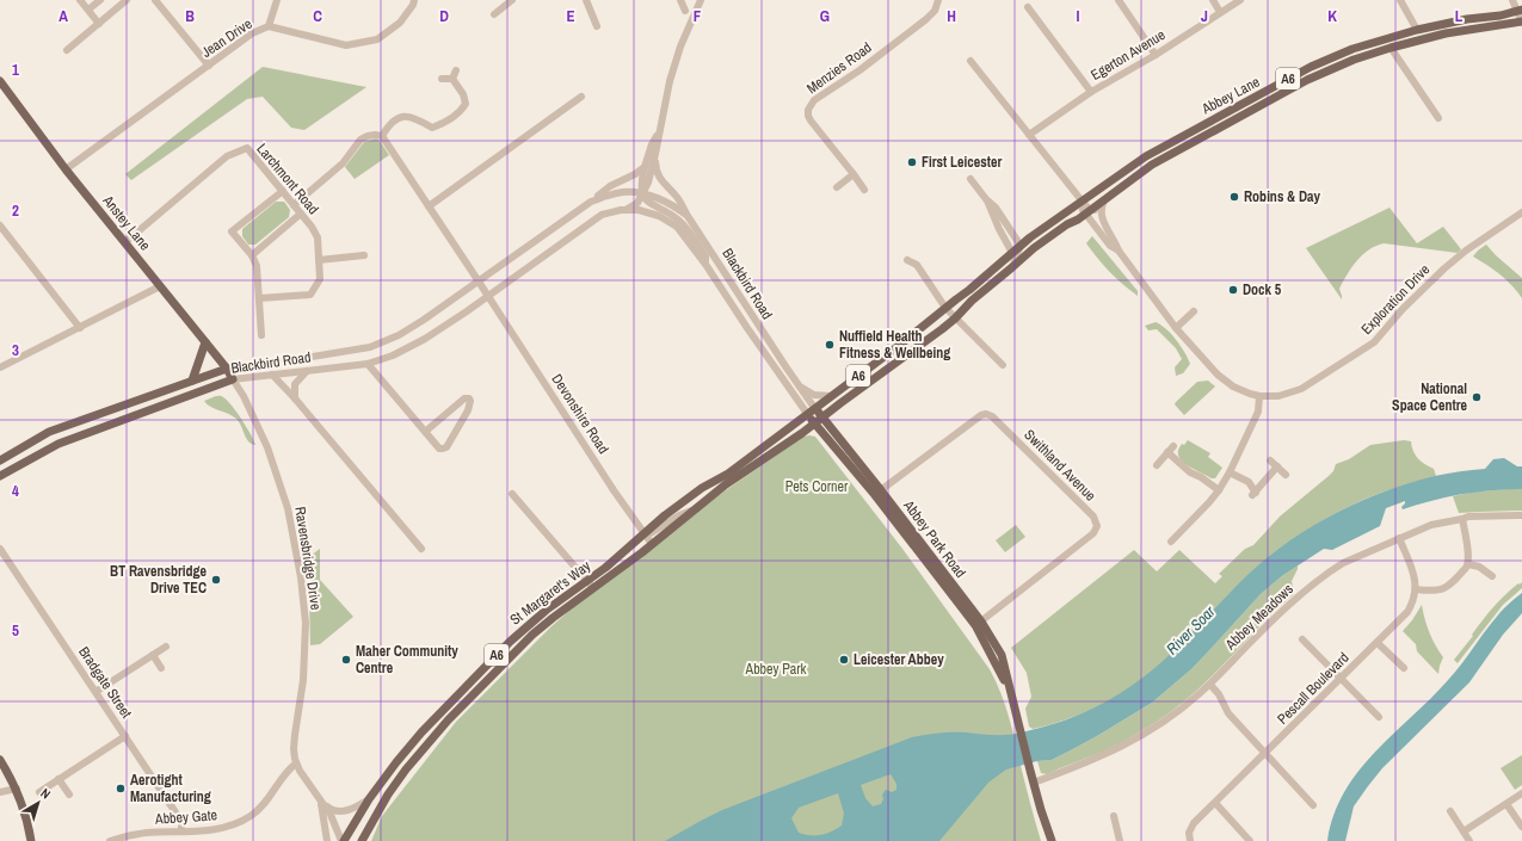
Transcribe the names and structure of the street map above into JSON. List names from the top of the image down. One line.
{"streets":{"main road":["A6","Abbey Lane","Anstey Lane","Blackbird Road","Abbey Park Road","St Margaret's Way"],"street":["Jean Drive","Egerton Avenue","Menzies Road","Larchmont Road","Exploration Drive","Devonshire Road","Swithland Avenue","Ravensbridge Drive","Abbey Meadows","Bradgate Street","Pescall Boulevard","Abbey Gate"]},"crossings":[["Jean Drive","Anstey Lane"],["Egerton Avenue","Exploration Drive"],["Abbey Lane","Blackbird Road"],["Abbey Lane","Exploration Drive"],["Abbey Lane","Abbey Park Road"],["Abbey Lane","St Margaret's Way"],["Larchmont Road","Anstey Lane"],["Anstey Lane","Blackbird Road"],["Anstey Lane","Ravensbridge Drive"],["Blackbird Road","Devonshire Road"],["Blackbird Road","Abbey Park Road"],["Blackbird Road","Ravensbridge Drive"],["Blackbird Road","St Margaret's Way"],["Devonshire Road","St Margaret's Way"],["Swithland Avenue","Abbey Park Road"],["Abbey Park Road","St Margaret's Way"],["Abbey Park Road","Abbey Meadows"],["Ravensbridge Drive","Abbey Gate"],["Bradgate Street","Abbey Gate"]],"water":["River Soar"],"parks":["Pets Corner","Abbey Park"],"places":["First Leicester","Robins & Day","Dock 5","Nuffield Health Fitness & Wellbeing","National Space Centre","BT Ravensbridge Drive TEC","Maher Community Centre","Leicester Abbey","Aerotight Manufacturing"],"north":"top right","grid":{"columns":["A","B","C","D","E","F","G","H","I","J","K","L"],"rows":["1","2","3","4","5"]}}
